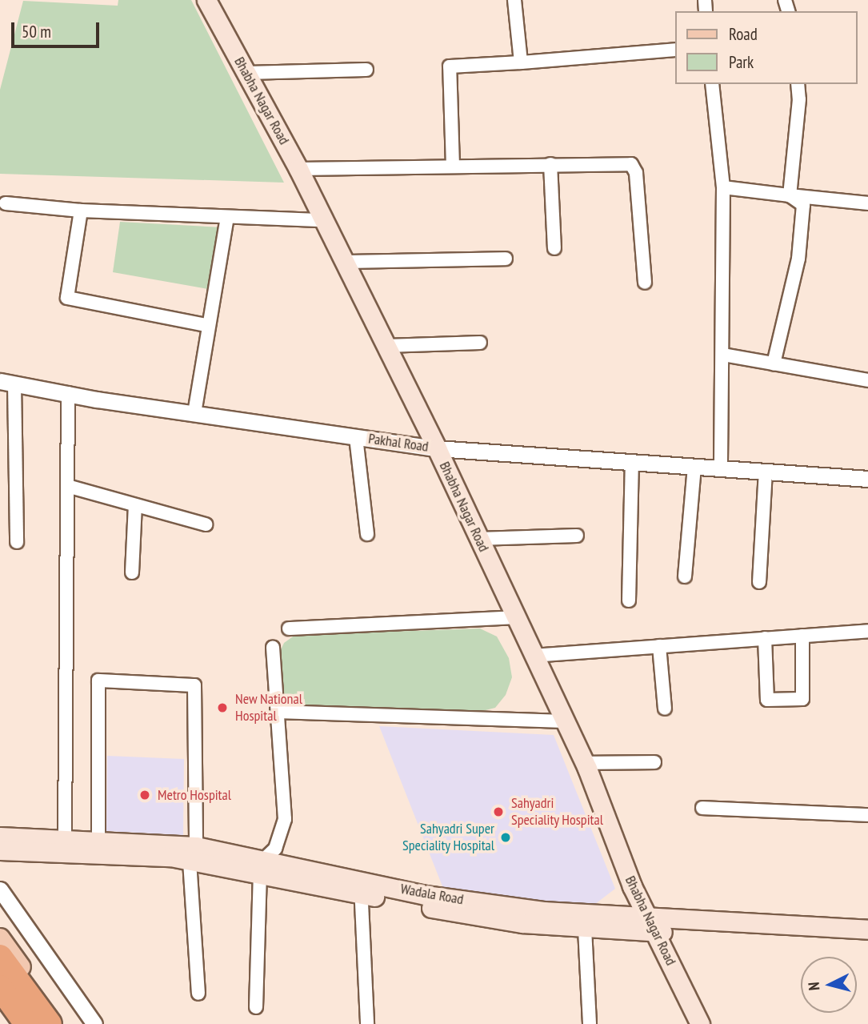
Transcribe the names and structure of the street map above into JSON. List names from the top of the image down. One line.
{"streets":{"main road":["Bhabha Nagar Road","Wadala Road"],"street":["Pakhal Road"]},"crossings":[["Bhabha Nagar Road","Pakhal Road"],["Bhabha Nagar Road","Wadala Road"]],"places":["New National Hospital","Metro Hospital","Sahyadri Speciality Hospital","Sahyadri Super Speciality Hospital"],"legend":["Road","Park"],"scale_bar":"50 m","north":"left"}
